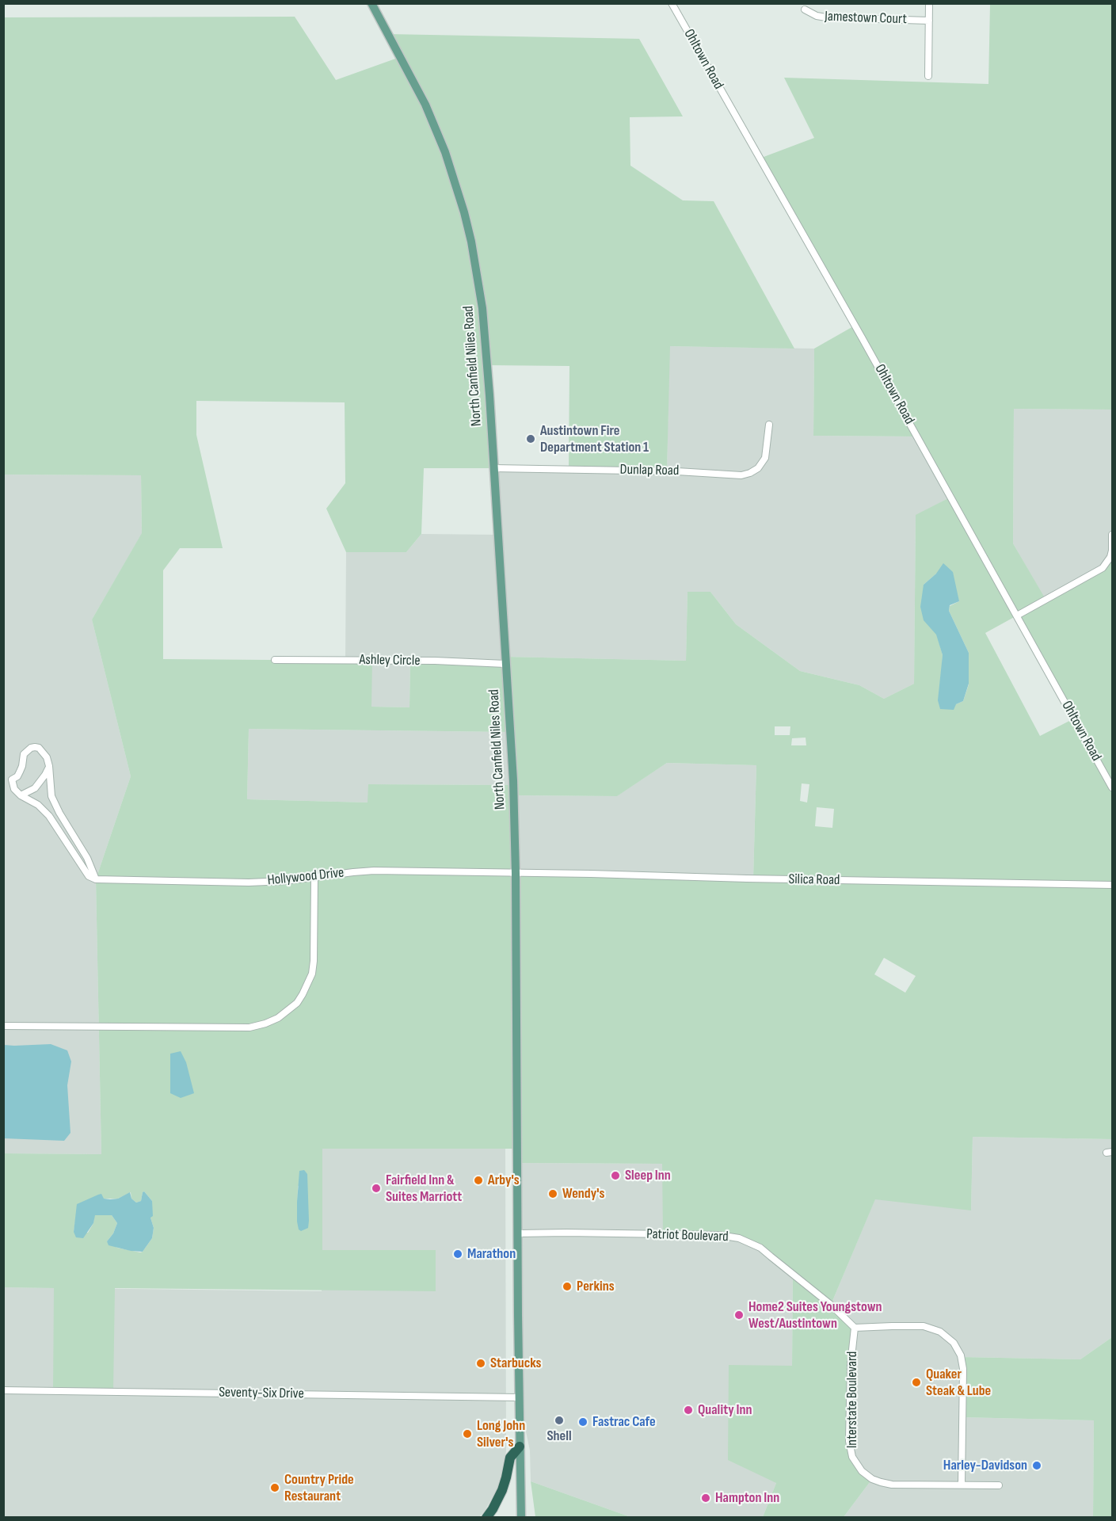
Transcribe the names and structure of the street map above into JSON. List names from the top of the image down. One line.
{"streets":{"main road":["North Canfield Niles Road"],"street":["Jamestown Court","Ohltown Road","Dunlap Road","Ashley Circle","Hollywood Drive","Silica Road","Patriot Boulevard","Seventy-Six Drive","Interstate Boulevard"]},"crossings":[["North Canfield Niles Road","Dunlap Road"],["North Canfield Niles Road","Ashley Circle"],["North Canfield Niles Road","Hollywood Drive"],["North Canfield Niles Road","Silica Road"],["North Canfield Niles Road","Patriot Boulevard"],["North Canfield Niles Road","Seventy-Six Drive"],["Hollywood Drive","Silica Road"],["Patriot Boulevard","Interstate Boulevard"]],"places":["Austintown Fire Department Station 1","Sleep Inn","Arby's","Fairfield Inn & Suites Marriott","Wendy's","Marathon","Perkins","Home2 Suites Youngstown West/Austintown","Starbucks","Quaker Steak & Lube","Quality Inn","Shell","Fastrac Cafe","Long John Silver's","Harley-Davidson","Country Pride Restaurant","Hampton Inn"]}
